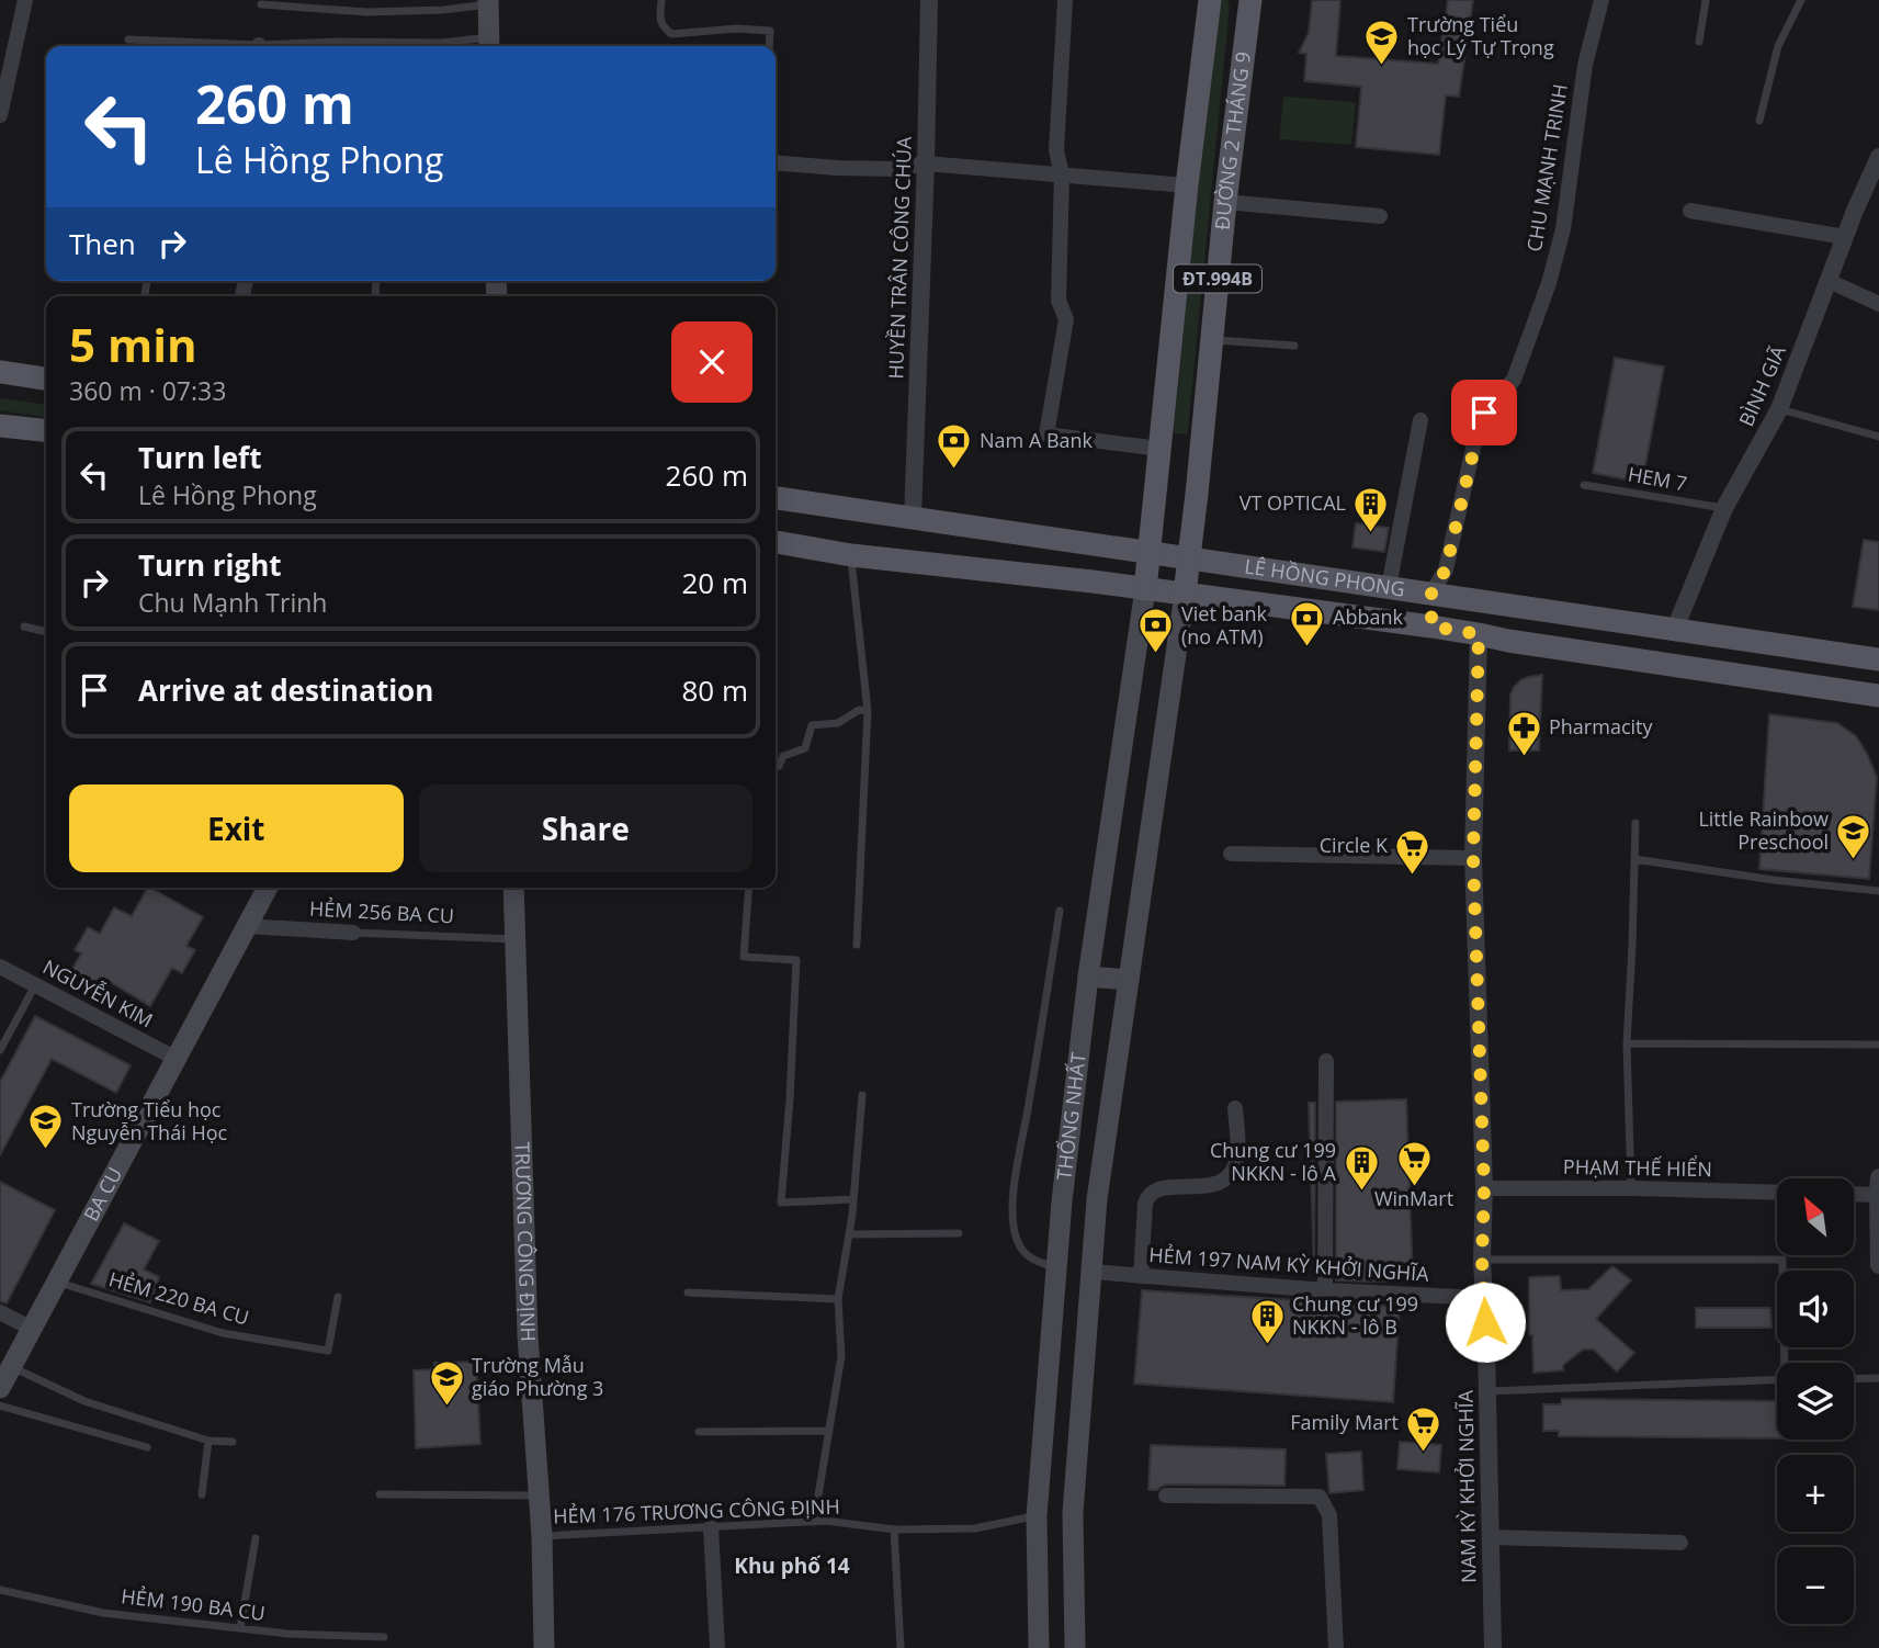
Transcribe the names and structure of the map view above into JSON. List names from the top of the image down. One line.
{"streets":{"main road":["ĐƯỜNG 2 THÁNG 9","ĐT.994B","LÊ HỒNG PHONG","THỐNG NHẤT","BA CU","TRƯƠNG CÔNG ĐỊNH"],"street":["CHU MẠNH TRINH","HUYỀN TRÂN CÔNG CHÚA","BÌNH GIÃ","HẺM 256 BA CU","NGUYỄN KIM","PHẠM THẾ HIỂN","HẺM 197 NAM KỲ KHỞI NGHĨA","NAM KỲ KHỞI NGHĨA"],"lane":["HEM 7","HẺM 220 BA CU","HẺM 176 TRƯƠNG CÔNG ĐỊNH","HẺM 190 BA CU"]},"crossings":[["ĐƯỜNG 2 THÁNG 9","LÊ HỒNG PHONG"],["ĐƯỜNG 2 THÁNG 9","THỐNG NHẤT"],["CHU MẠNH TRINH","LÊ HỒNG PHONG"],["HUYỀN TRÂN CÔNG CHÚA","LÊ HỒNG PHONG"],["BÌNH GIÃ","HEM 7"],["BÌNH GIÃ","LÊ HỒNG PHONG"],["LÊ HỒNG PHONG","THỐNG NHẤT"],["LÊ HỒNG PHONG","NAM KỲ KHỞI NGHĨA"],["HẺM 256 BA CU","BA CU"],["HẺM 256 BA CU","TRƯƠNG CÔNG ĐỊNH"],["NGUYỄN KIM","BA CU"],["THỐNG NHẤT","HẺM 197 NAM KỲ KHỞI NGHĨA"],["THỐNG NHẤT","HẺM 176 TRƯƠNG CÔNG ĐỊNH"],["PHẠM THẾ HIỂN","NAM KỲ KHỞI NGHĨA"],["BA CU","HẺM 220 BA CU"],["TRƯƠNG CÔNG ĐỊNH","HẺM 176 TRƯƠNG CÔNG ĐỊNH"],["HẺM 197 NAM KỲ KHỞI NGHĨA","NAM KỲ KHỞI NGHĨA"]],"districts":["Khu phố 14"],"places":{"school or university":["Trường Tiểu học Lý Tự Trọng","Little Rainbow Preschool","Trường Tiểu học Nguyễn Thái Học","Trường Mẫu giáo Phường 3"],"bank":["Nam A Bank","Abbank","Viet bank (no ATM)"],"building":["VT OPTICAL","Chung cư 199 NKKN - lô A","Chung cư 199 NKKN - lô B"],"pharmacy":["Pharmacity"],"supermarket":["Circle K","WinMart","Family Mart"]},"north":"top left","page":{"turn":["260 m","Lê Hồng Phong"],"then":"Then","heading":["5 min","360 m · 07:33"],"list":[{"name":"Turn left","note":"Lê Hồng Phong","value":"260 m"},{"name":"Turn right","note":"Chu Mạnh Trinh","value":"20 m"},{"name":"Arrive at destination","value":"80 m"}],"buttons":["Exit","Share"],"map_buttons":["+","−"]}}
